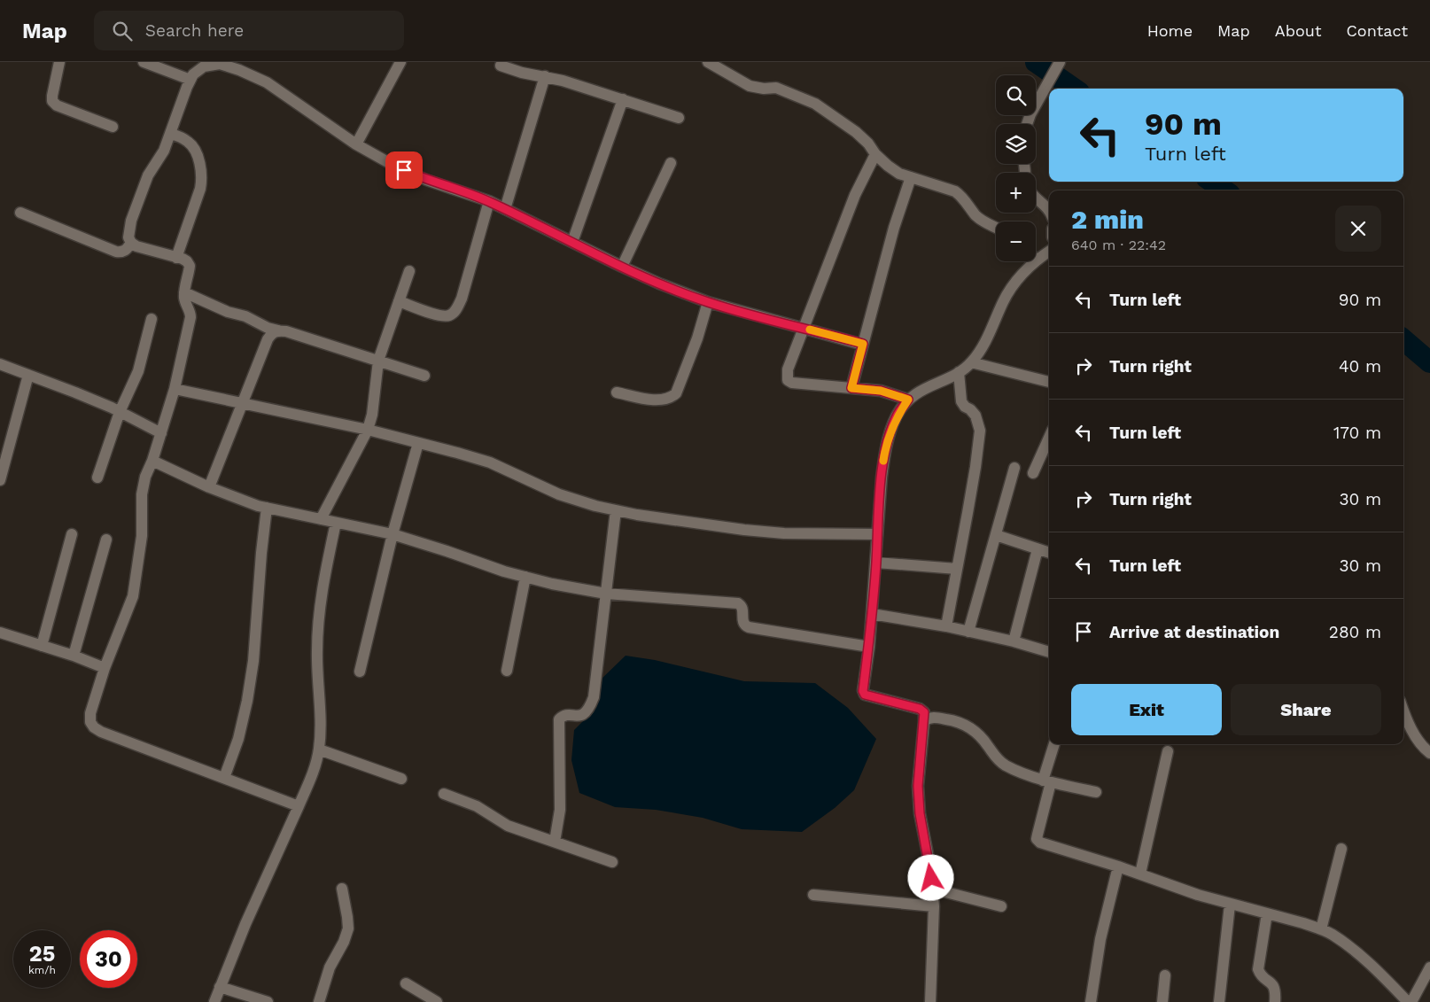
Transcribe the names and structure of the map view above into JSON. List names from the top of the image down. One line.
{"page":{"header":"Map","search":"Search here","nav":["Home","Map","About","Contact"],"map_buttons":["+","−"],"turn":["90 m","Turn left"],"heading":["2 min","640 m · 22:42"],"list":[{"name":"Turn left","value":"90 m"},{"name":"Turn right","value":"40 m"},{"name":"Turn left","value":"170 m"},{"name":"Turn right","value":"30 m"},{"name":"Turn left","value":"30 m"},{"name":"Arrive at destination","value":"280 m"}],"buttons":["Exit","Share"],"speed":"25 km/h","limit":"30"}}
